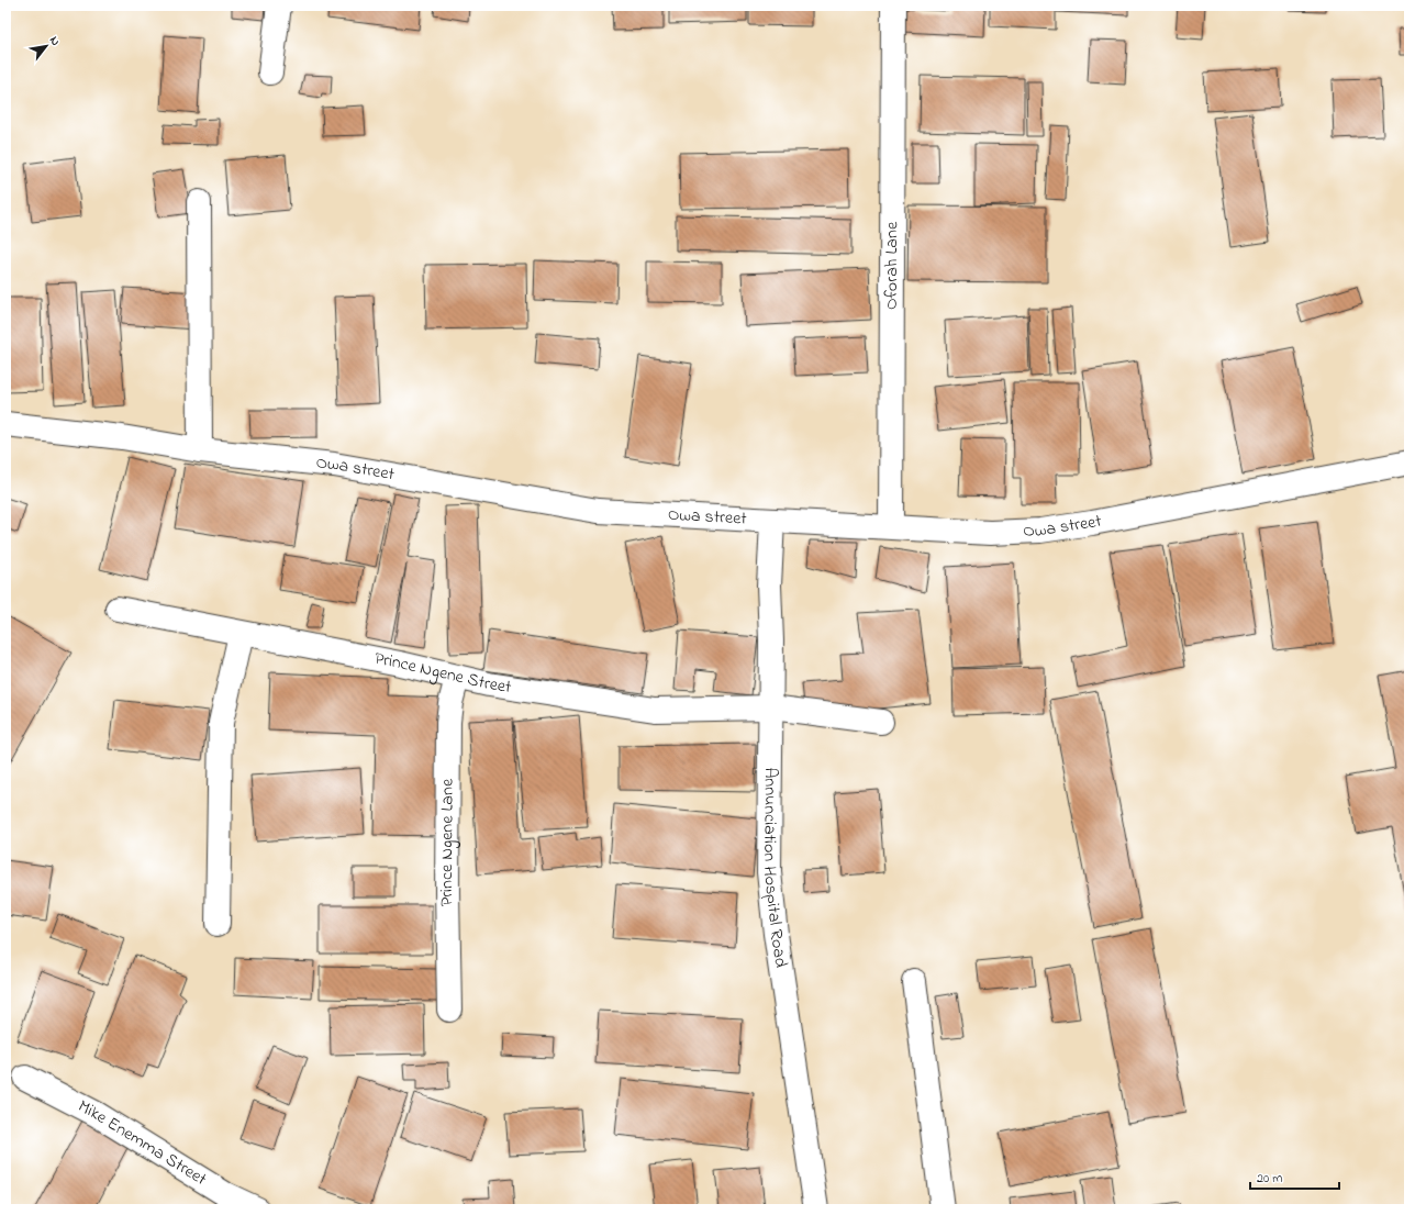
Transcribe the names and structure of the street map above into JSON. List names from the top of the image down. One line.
{"streets":{"street":["Oforah Lane","Owa street","Prince Ngene Street","Prince Ngene Lane","Annunciation Hospital Road","Mike Enemma Street"]},"crossings":[["Oforah Lane","Owa street"],["Owa street","Annunciation Hospital Road"],["Prince Ngene Street","Prince Ngene Lane"],["Prince Ngene Street","Annunciation Hospital Road"]],"scale_bar":"20 m","north":"top right"}
